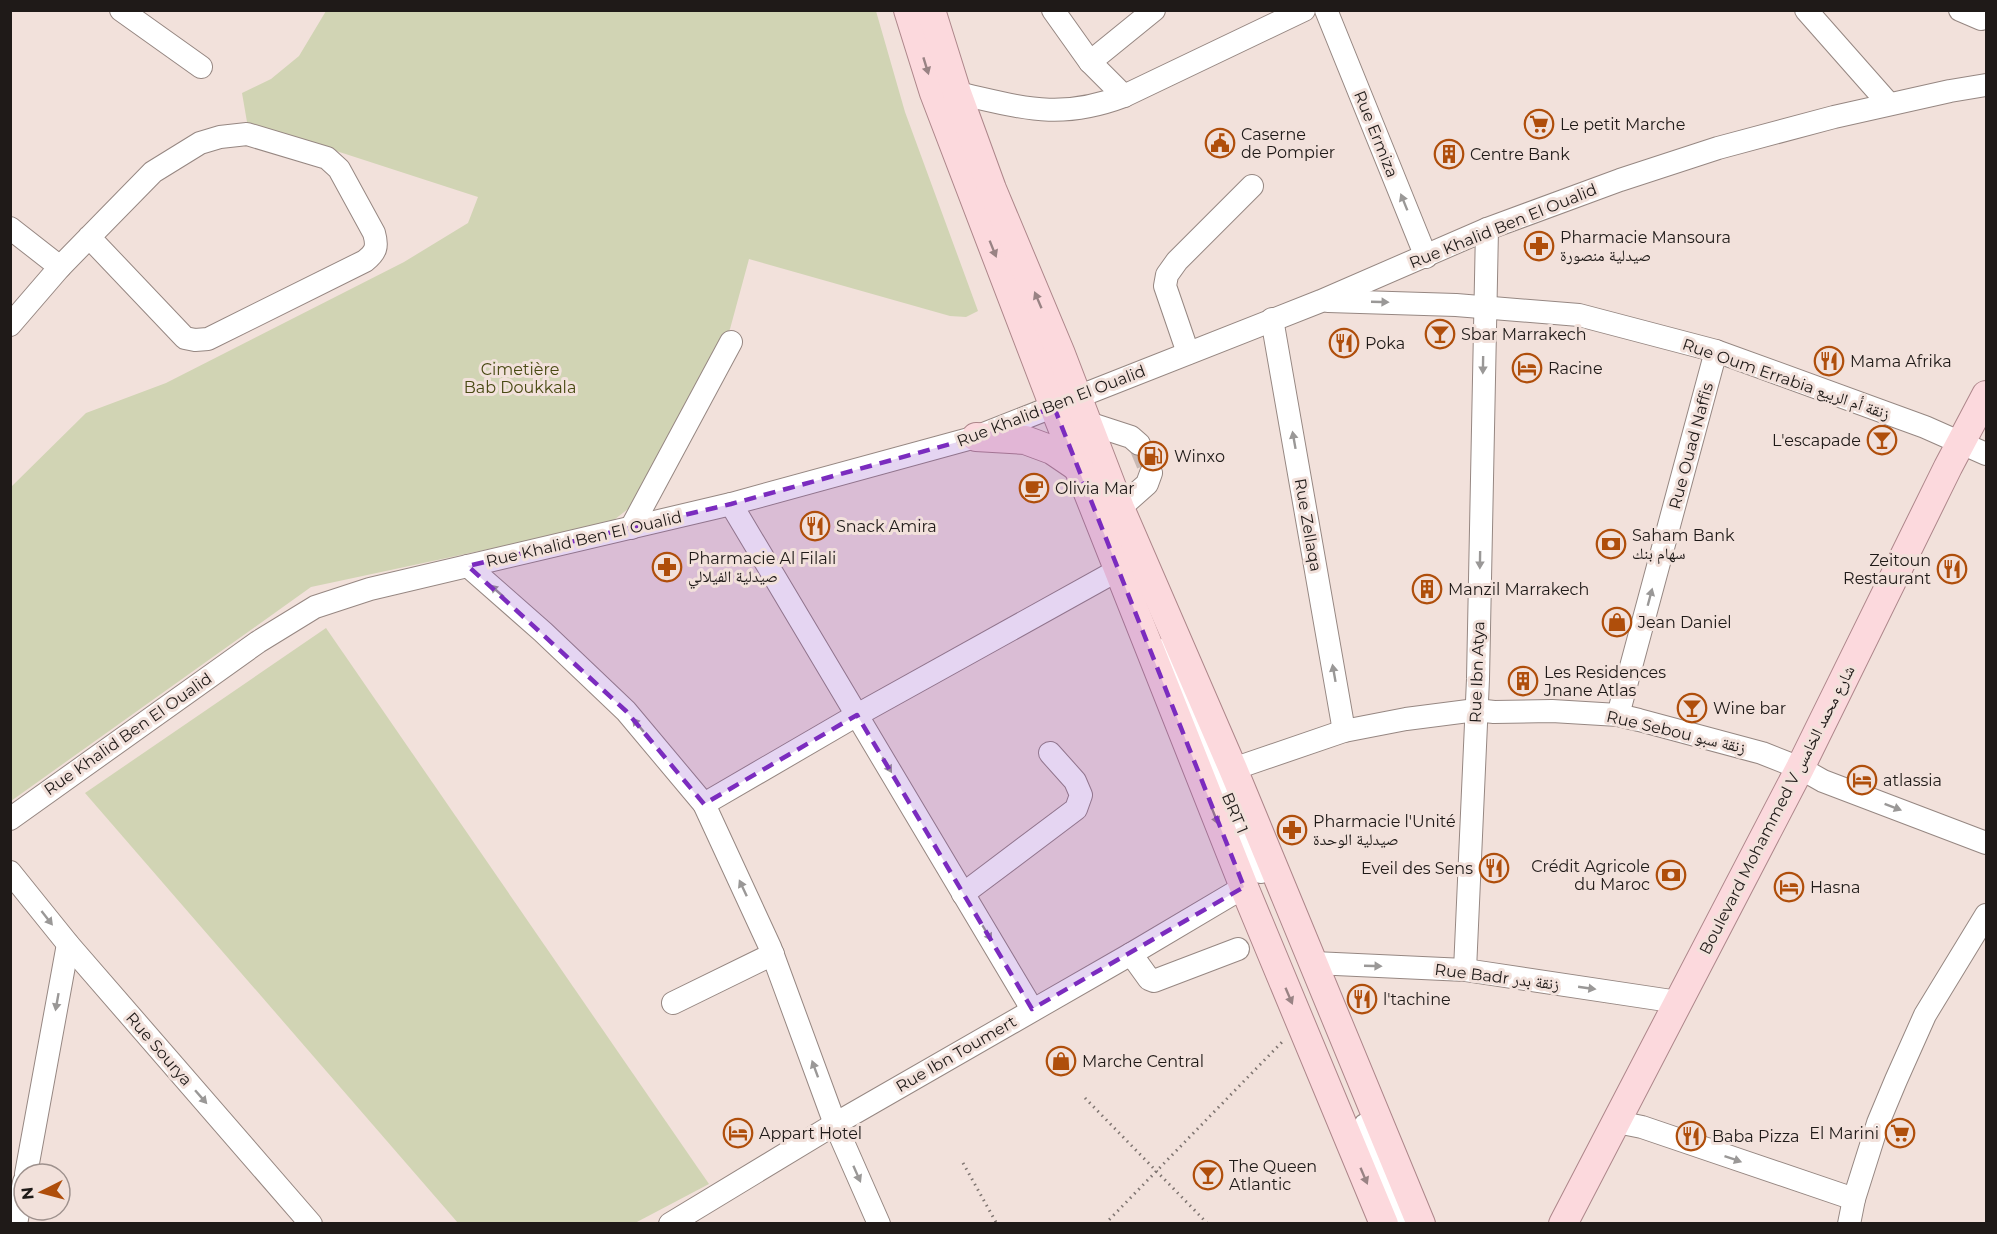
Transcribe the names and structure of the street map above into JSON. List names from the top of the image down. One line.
{"streets":{"main road":["Boulevard Mohammed V شارع محمد الخامس"],"street":["Rue Ermiza","Rue Khalid Ben El Oualid","Rue Oum Errabia زنقة أم الربيع","Rue Ouad Naffis","Rue Zellaqa","Rue Ibn Atya","Rue Sebou زنقة سبو","BRT 1","Rue Badr زنقة بدر","Rue Sourya","Rue Ibn Toumert"]},"crossings":[["Rue Ermiza","Rue Khalid Ben El Oualid"],["Rue Khalid Ben El Oualid","Rue Oum Errabia زنقة أم الربيع"],["Rue Khalid Ben El Oualid","Rue Zellaqa"],["Rue Khalid Ben El Oualid","Rue Ibn Atya"],["Rue Khalid Ben El Oualid","BRT 1"],["Rue Oum Errabia زنقة أم الربيع","Rue Ouad Naffis"],["Rue Oum Errabia زنقة أم الربيع","Rue Ibn Atya"],["Rue Oum Errabia زنقة أم الربيع","Boulevard Mohammed V شارع محمد الخامس"],["Rue Ouad Naffis","Rue Sebou زنقة سبو"],["Rue Zellaqa","Rue Sebou زنقة سبو"],["Rue Ibn Atya","Rue Sebou زنقة سبو"],["Rue Ibn Atya","Rue Badr زنقة بدر"],["Rue Sebou زنقة سبو","Boulevard Mohammed V شارع محمد الخامس"],["Boulevard Mohammed V شارع محمد الخامس","Rue Badr زنقة بدر"]],"one_way":["Rue Ermiza","Rue Ouad Naffis","Rue Zellaqa","Rue Ibn Atya","Rue Badr زنقة بدر","Rue Sourya"],"parks":["Cimetière Bab Doukkala"],"places":{"supermarket":["Le petit Marche","El Marini"],"public building":["Caserne de Pompier"],"building":["Centre Bank","Manzil Marrakech","Les Residences Jnane Atlas"],"pharmacy":["Pharmacie Mansoura صيدلية منصورة","Pharmacie Al Filali صيدلية الفيلالي","Pharmacie l'Unité صيدلية الوحدة"],"bar":["Sbar Marrakech","L'escapade","Wine bar","The Queen Atlantic"],"restaurant":["Poka","Mama Afrika","Snack Amira","Zeitoun Restaurant","Eveil des Sens","l'tachine","Baba Pizza"],"hotel":["Racine","atlassia","Hasna","Appart Hotel"],"fuel station":["Winxo"],"cafe":["Olivia Mar"],"bank":["Saham Bank سهام بنك","Crédit Agricole du Maroc"],"shop":["Jean Daniel","Marche Central"]},"north":"left"}
